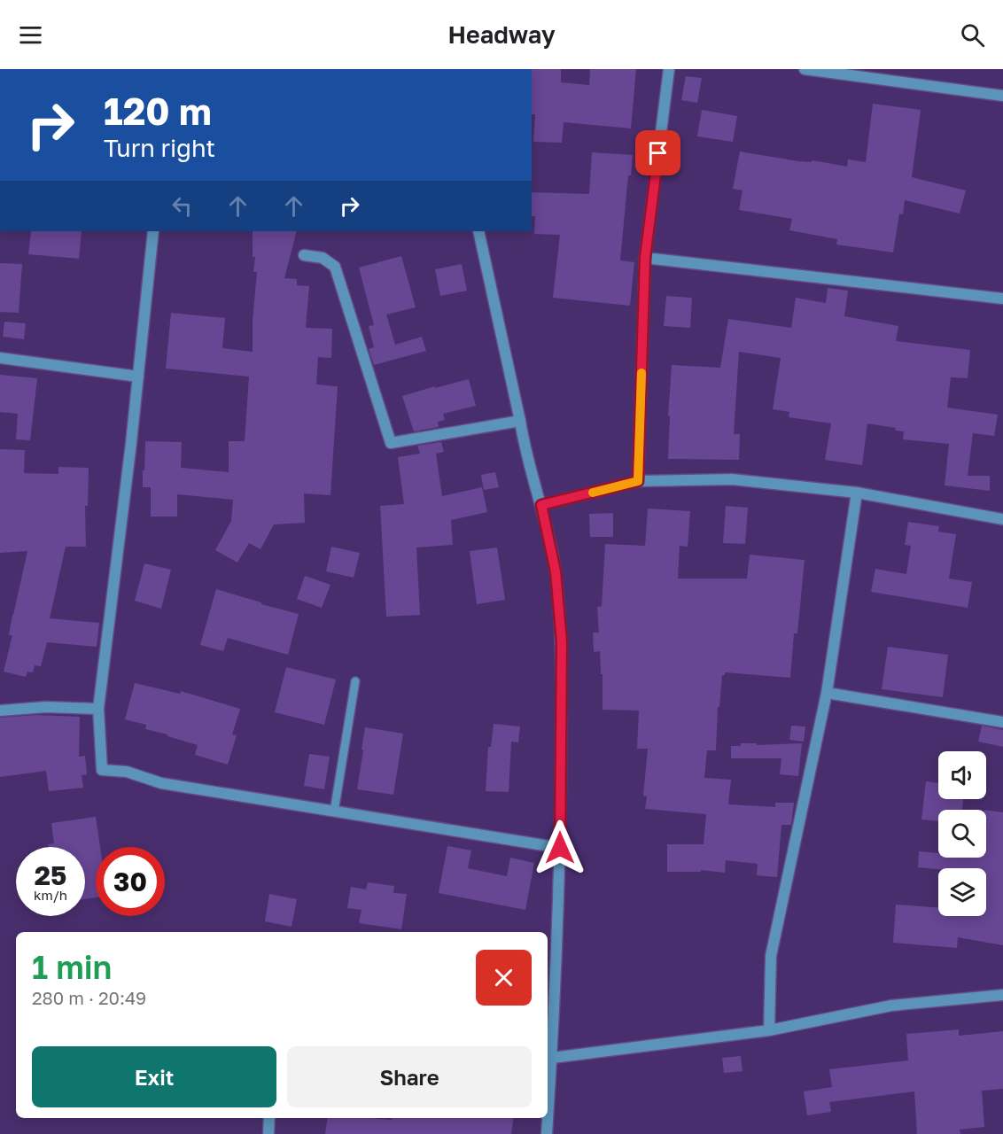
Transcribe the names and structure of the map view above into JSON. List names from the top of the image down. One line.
{"page":{"header":"Headway","turn":["120 m","Turn right"],"speed":"25 km/h","limit":"30","heading":["1 min","280 m · 20:49"],"buttons":["Exit","Share"]}}
